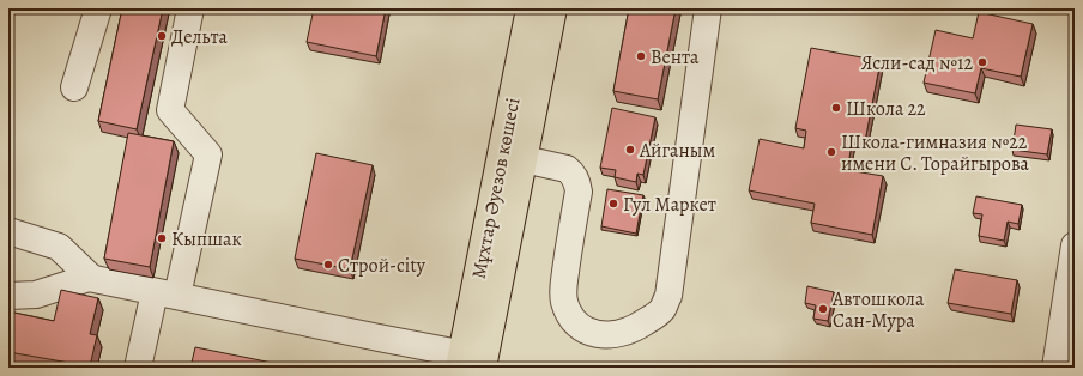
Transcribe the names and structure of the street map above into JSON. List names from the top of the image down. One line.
{"streets":{"main road":["Мұхтар Әуезов көшесі"]},"places":["Дельта","Вента","Ясли-сад №12","Школа 22","Айганым","Школа-гимназия №22 имени С. Торайгырова","Гул Маркет","Кыпшак","Строй-city","Автошкола Сан-Мура"]}
